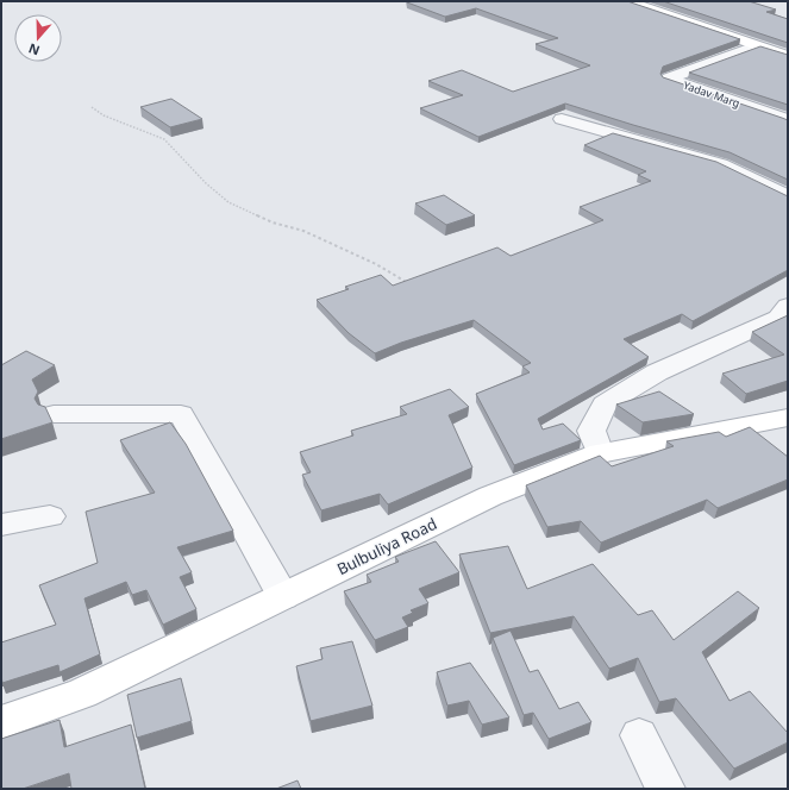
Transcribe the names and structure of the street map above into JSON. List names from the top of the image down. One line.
{"streets":{"main road":["Bulbuliya Road"],"street":["Yadav Marg"]},"north":"bottom"}
